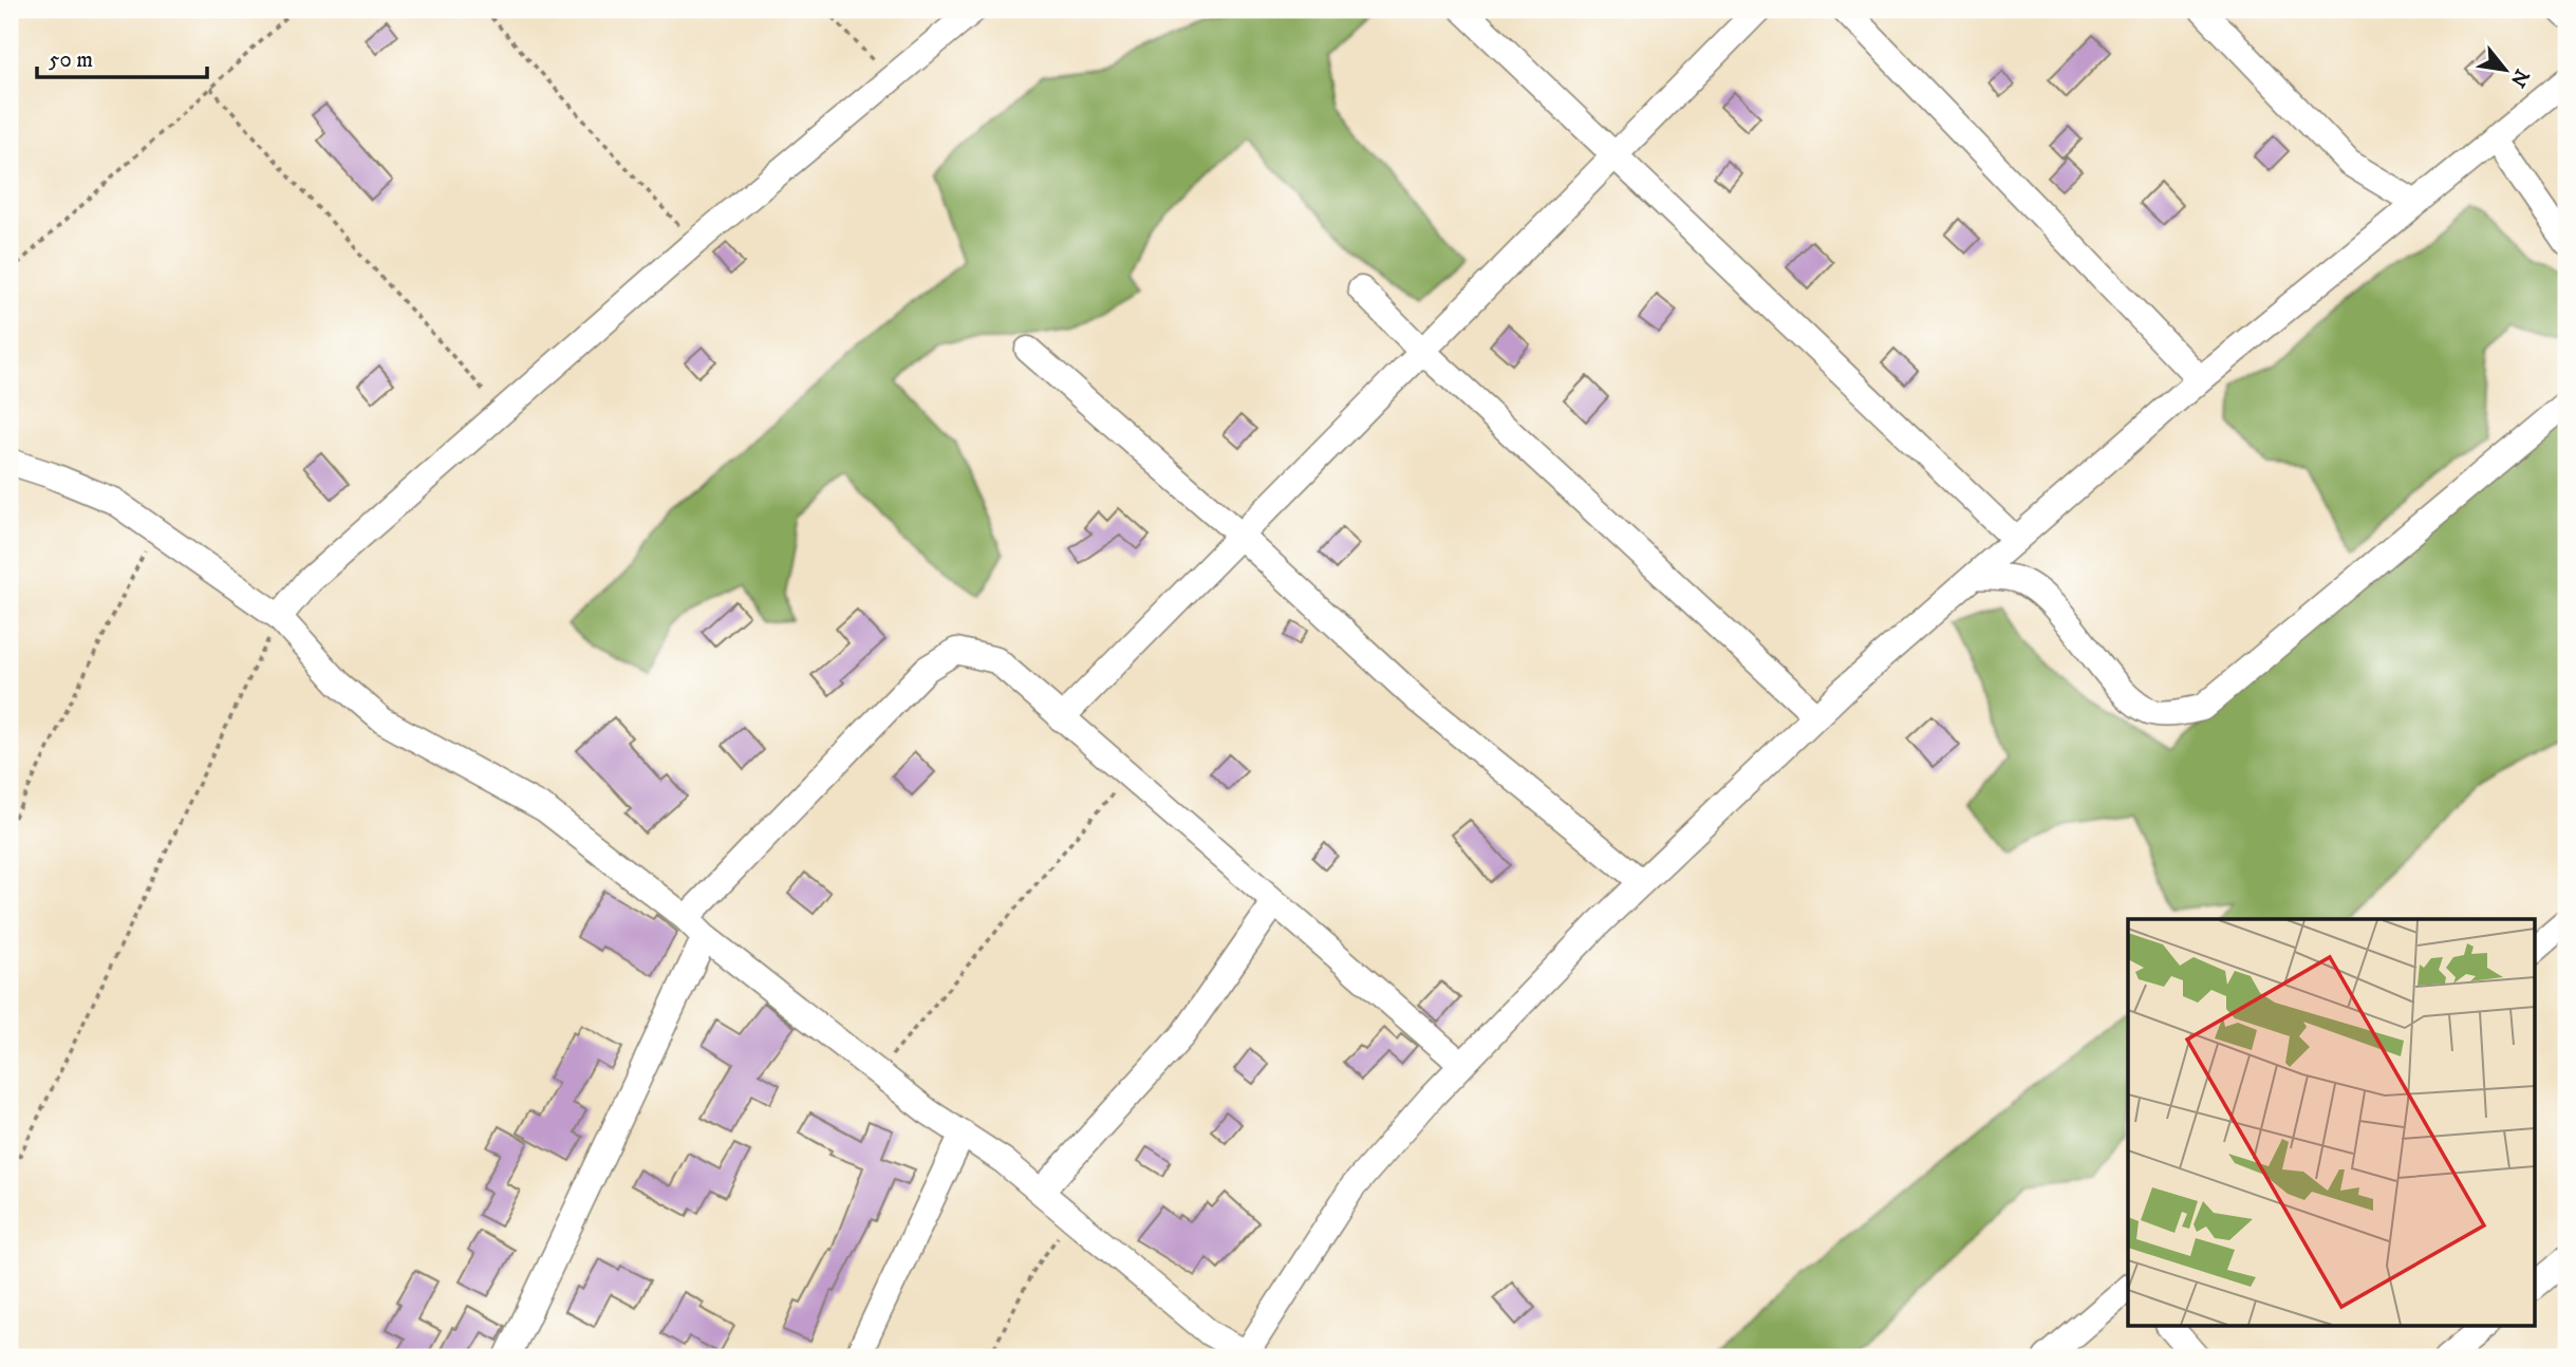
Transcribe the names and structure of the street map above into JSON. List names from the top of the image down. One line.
{"scale_bar":"50 m","north":"bottom right"}
